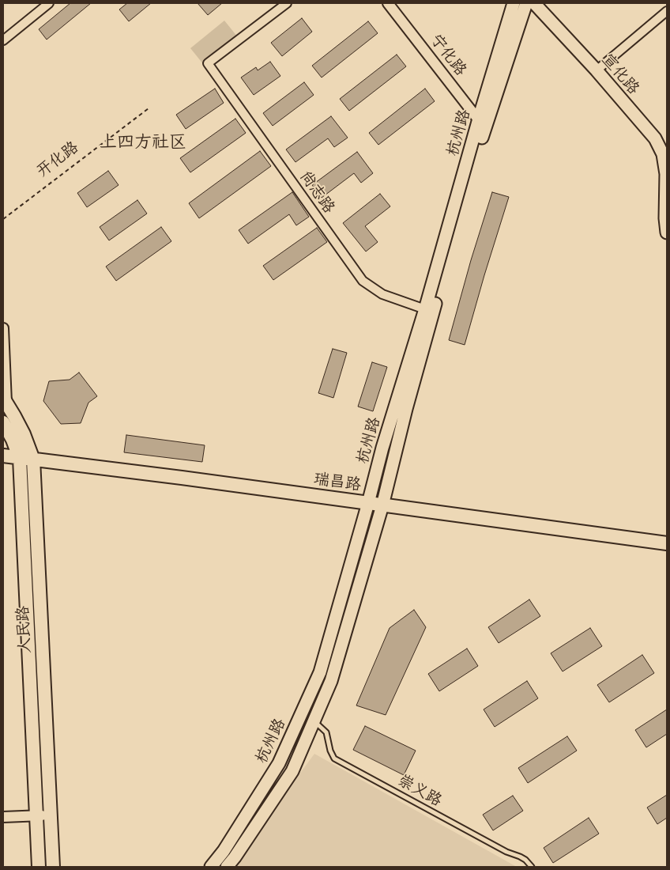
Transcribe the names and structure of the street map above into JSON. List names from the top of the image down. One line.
{"streets":{"main road":["宣化路","杭州路","瑞昌路","人民路"],"street":["宁化路","尚志路"],"lane":["崇义路"],"path":["开化路"]},"crossings":[["宁化路","杭州路"],["杭州路","尚志路"],["杭州路","瑞昌路"],["杭州路","崇义路"],["瑞昌路","人民路"]],"districts":["上四方社区"]}
